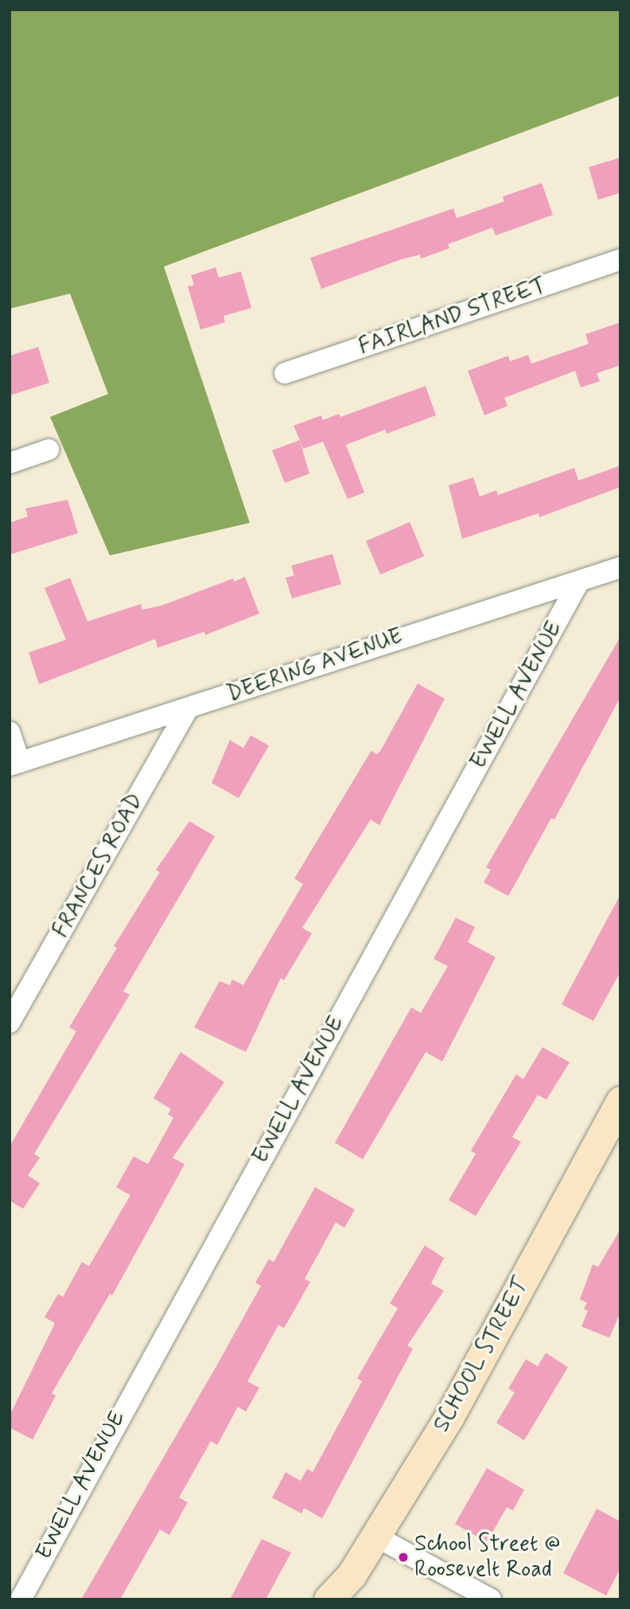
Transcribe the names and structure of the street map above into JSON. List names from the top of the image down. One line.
{"streets":{"street":["FAIRLAND STREET","DEERING AVENUE","EWELL AVENUE","FRANCES ROAD","SCHOOL STREET"]},"crossings":[["DEERING AVENUE","EWELL AVENUE"],["DEERING AVENUE","FRANCES ROAD"]],"places":["School Street @ Roosevelt Road"]}
